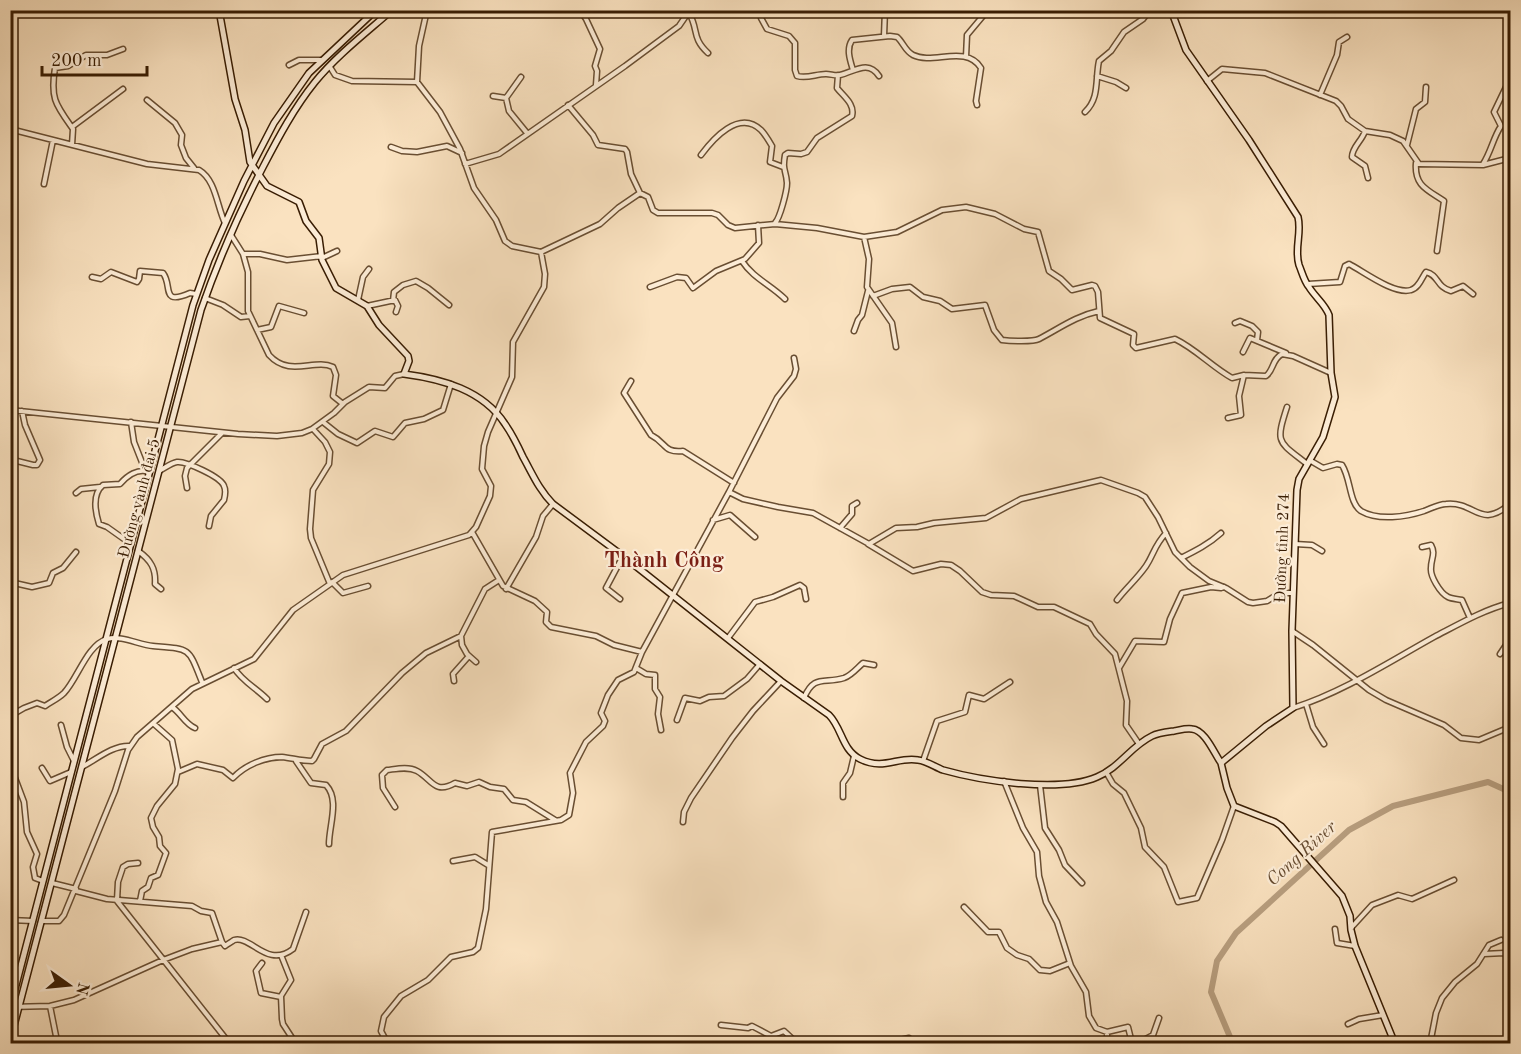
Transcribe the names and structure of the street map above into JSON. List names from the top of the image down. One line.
{"streets":{"main road":["Đường vành đai 5","Đường tỉnh 274"]},"districts":["Thành Công"],"water":["Cong River"],"scale_bar":"200 m","north":"right"}
